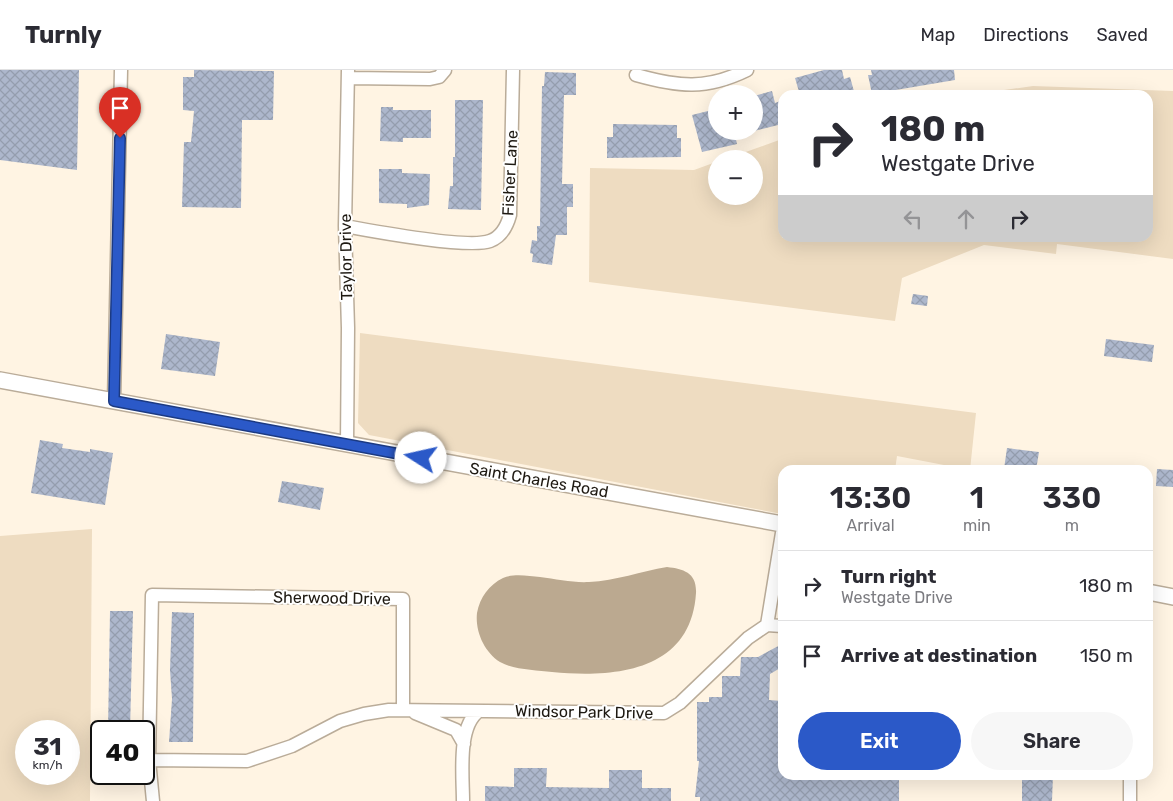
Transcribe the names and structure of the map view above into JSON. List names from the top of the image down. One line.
{"streets":{"street":["Fisher Lane","Taylor Drive","Saint Charles Road","Sherwood Drive","Windsor Park Drive"]},"crossings":[["Fisher Lane","Taylor Drive"],["Taylor Drive","Saint Charles Road"],["Sherwood Drive","Windsor Park Drive"]],"page":{"header":"Turnly","nav":["Map","Directions","Saved"],"map_buttons":["+","−"],"turn":["180 m","Westgate Drive"],"eta":["13:30","Arrival","1","min","330","m"],"list":[{"name":"Turn right","note":"Westgate Drive","value":"180 m"},{"name":"Arrive at destination","value":"150 m"}],"buttons":["Exit","Share"],"speed":"31 km/h","limit":"40"}}
